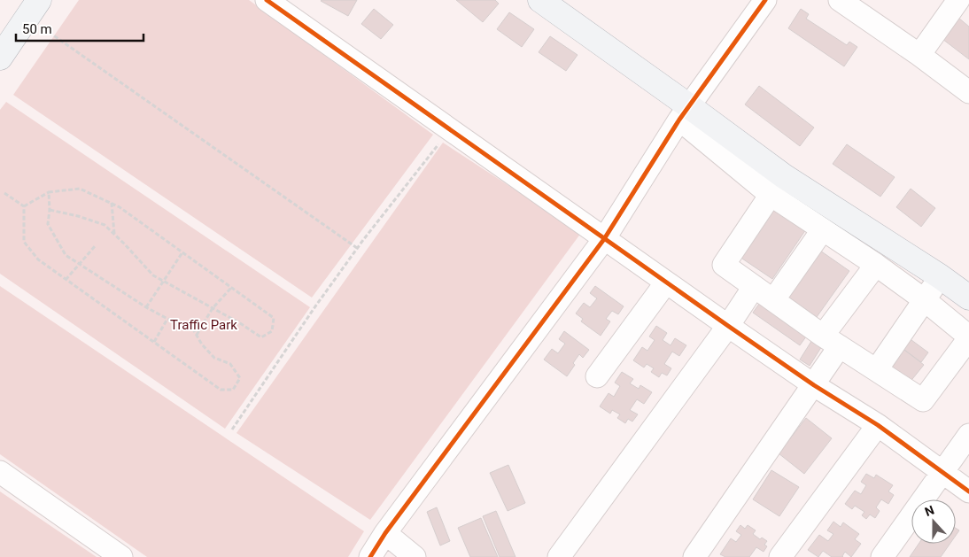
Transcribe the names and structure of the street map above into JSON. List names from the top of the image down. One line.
{"parks":["Traffic Park"],"scale_bar":"50 m","north":"top"}
